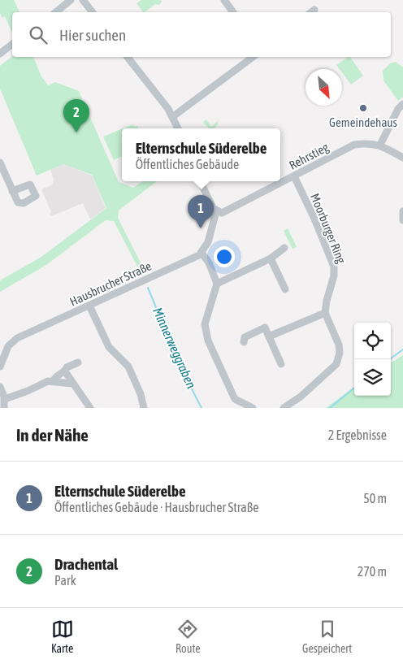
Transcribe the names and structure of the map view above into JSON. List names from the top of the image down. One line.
{"streets":{"street":["Rehrstieg","Moorburger Ring","Hausbrucher Straße"]},"crossings":[["Rehrstieg","Moorburger Ring"]],"water":["Minnerweggraben"],"places":["Gemeindehaus"],"north":"bottom right","page":{"search":"Hier suchen","pins":["2","1"],"popup":["Elternschule Süderelbe","Öffentliches Gebäude"],"heading":["In der Nähe","2 Ergebnisse"],"list":[{"mark":"1","name":"Elternschule Süderelbe","note":"Öffentliches Gebäude · Hausbrucher Straße","value":"50 m"},{"mark":"2","name":"Drachental","note":"Park","value":"270 m"}],"nav":["Karte","Route","Gespeichert"]}}
